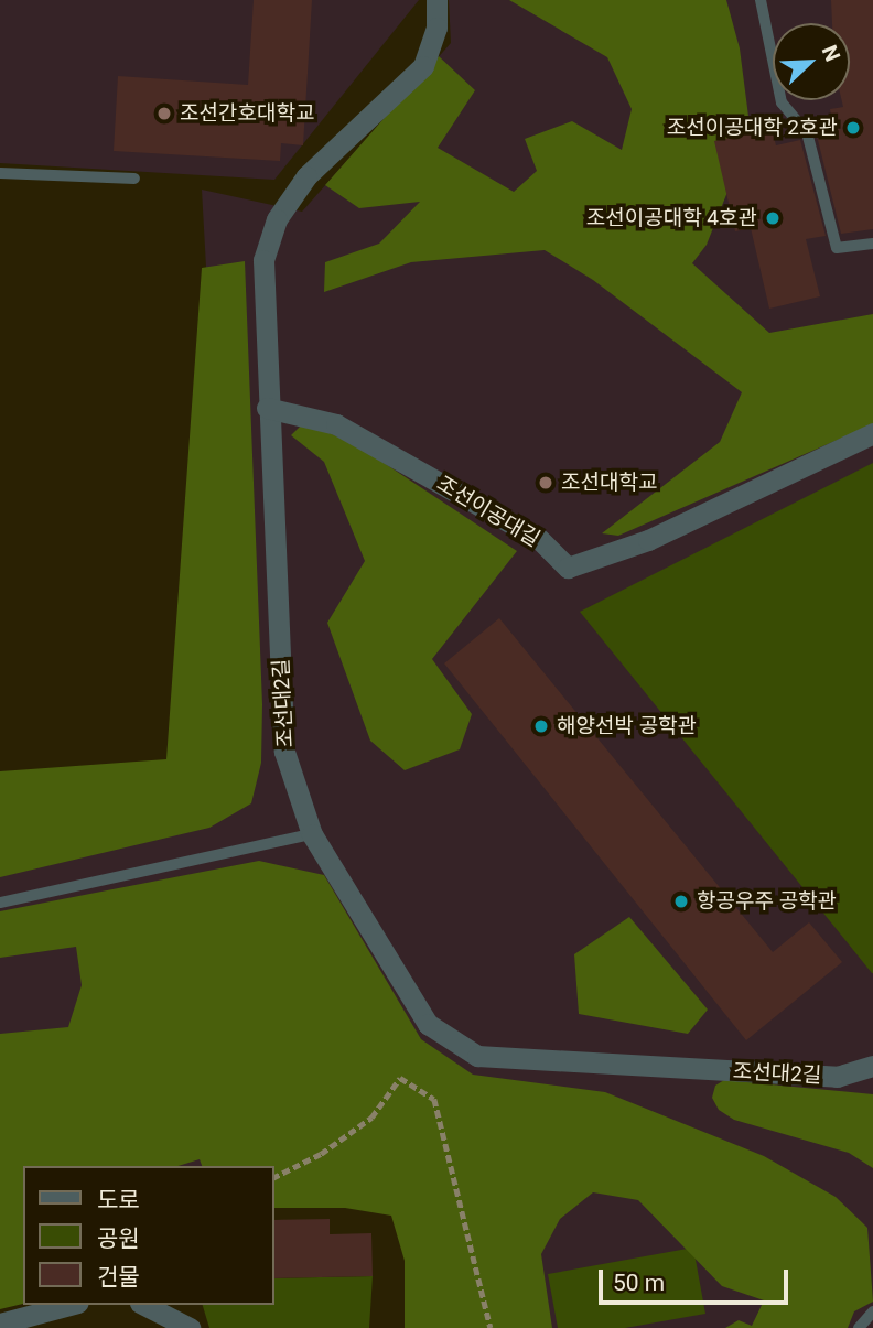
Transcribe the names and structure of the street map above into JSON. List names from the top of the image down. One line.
{"streets":{"street":["조선이공대길","조선대2길"]},"crossings":[["조선이공대길","조선대2길"]],"places":["조선간호대학교","조선이공대학 2호관","조선이공대학 4호관","조선대학교","해양선박 공학관","항공우주 공학관"],"legend":["도로","공원","건물"],"scale_bar":"50 m","north":"top right"}
